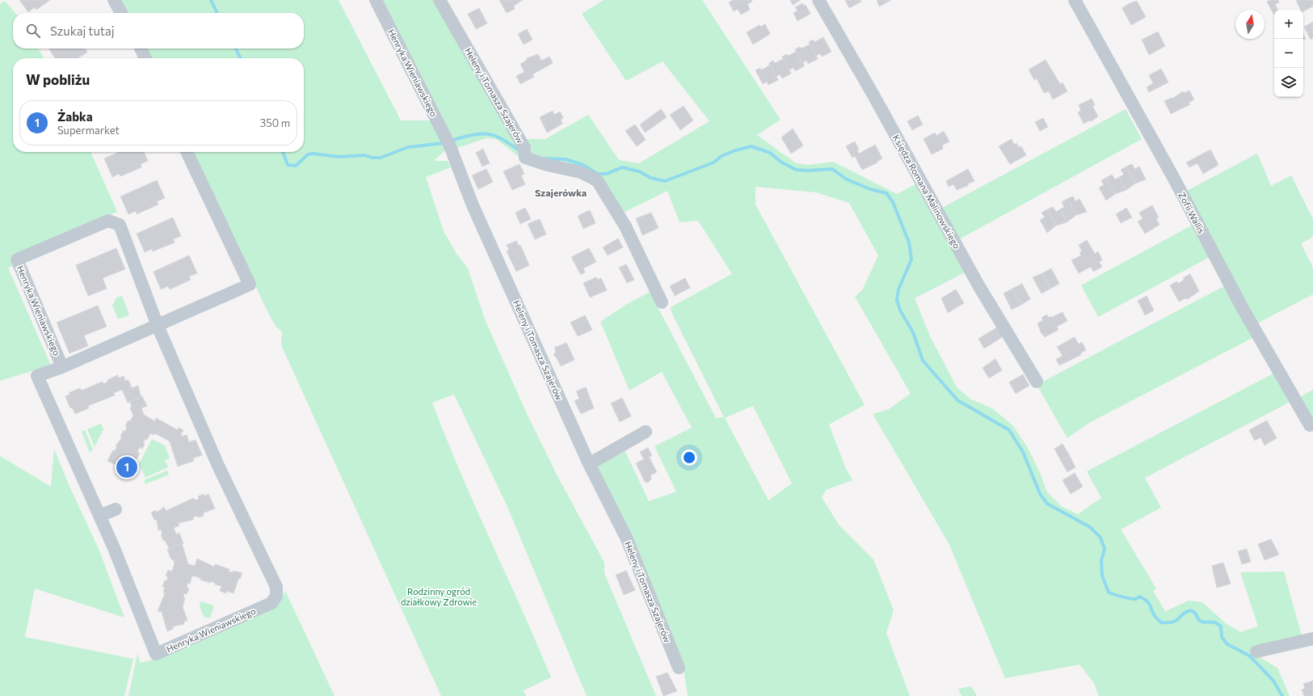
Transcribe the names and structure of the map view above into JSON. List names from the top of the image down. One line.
{"streets":{"street":["Henryka Wieniawskiego","Heleny i Tomasza Szajerów","Księdza Romana Malinowskiego","Zofii Wallis"]},"crossings":[["Henryka Wieniawskiego","Heleny i Tomasza Szajerów"]],"districts":["Szajerówka"],"parks":["Rodzinny ogród działkowy Zdrowie"],"north":"top","page":{"map_buttons":["+","−"],"search":"Szukaj tutaj","heading":"W pobliżu","list":[{"mark":"1","name":"Żabka","note":"Supermarket","value":"350 m"}],"pins":"1"}}
